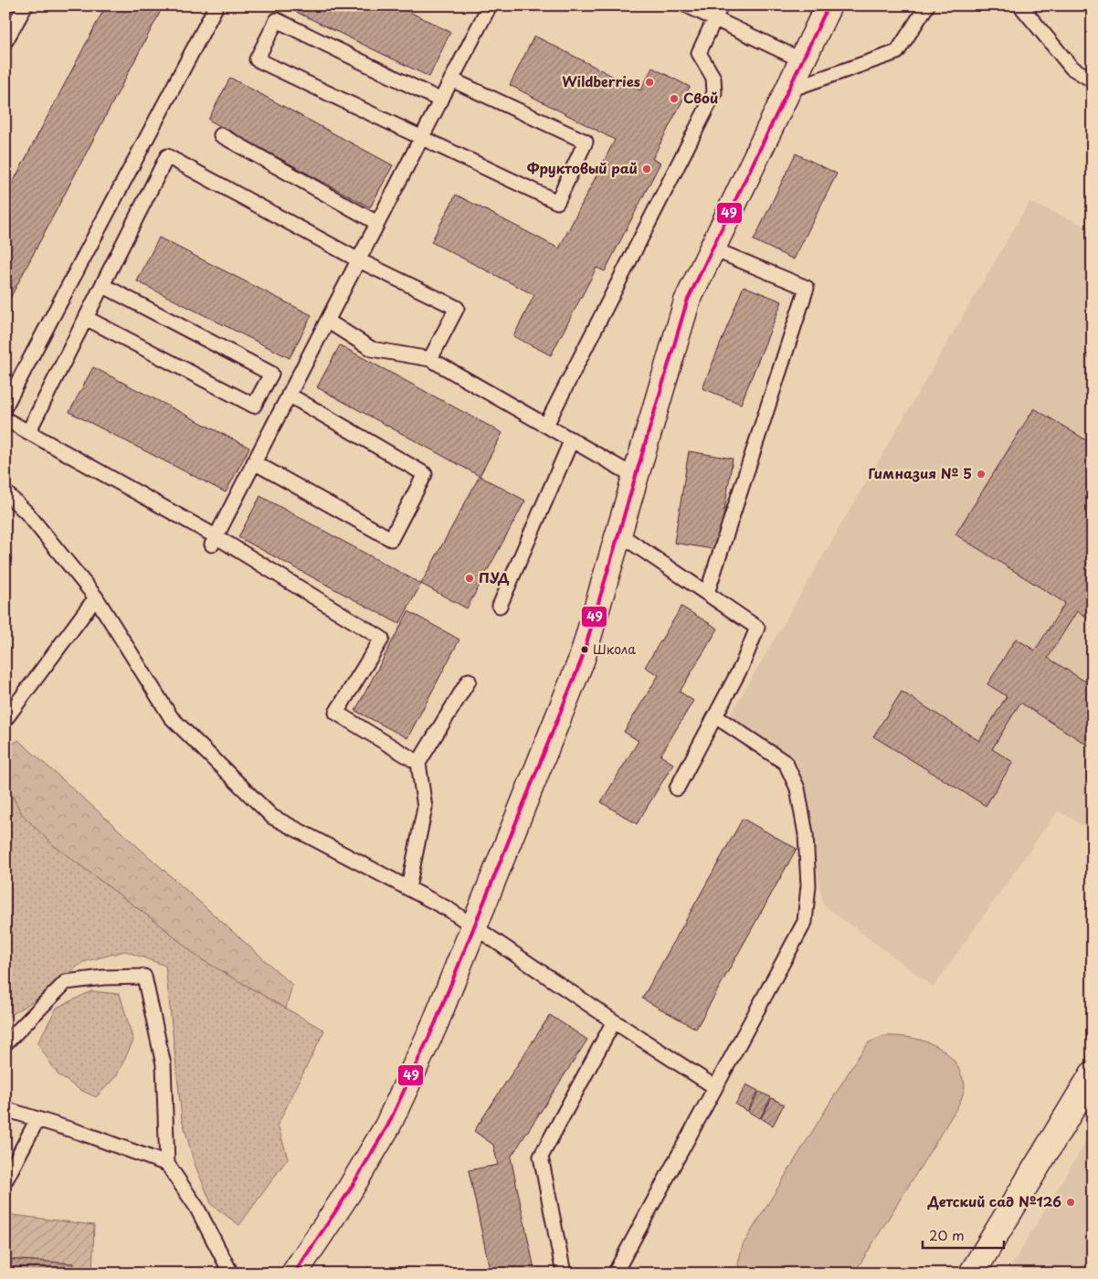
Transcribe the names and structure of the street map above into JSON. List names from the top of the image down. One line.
{"places":["Wildberries","Свой","Фруктовый рай","Гимназия № 5","ПУД","Школа","Детский сад №126"],"lines":["transit line 49"],"scale_bar":"20 m"}
